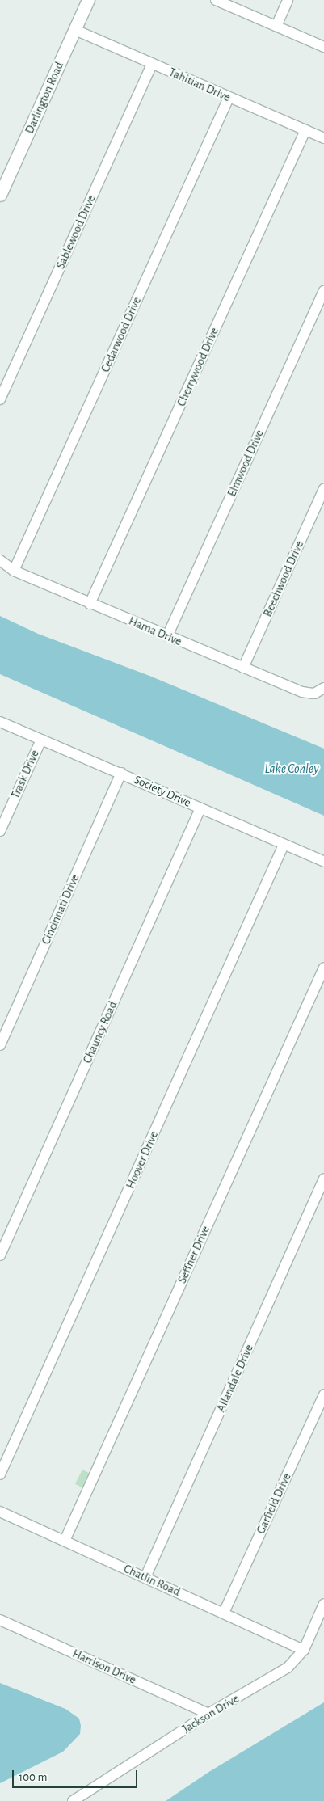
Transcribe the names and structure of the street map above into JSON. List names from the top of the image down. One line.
{"streets":{"street":["Tahitian Drive","Darlington Road","Sablewood Drive","Cedarwood Drive","Cherrywood Drive","Elmwood Drive","Beechwood Drive","Hama Drive","Trask Drive","Society Drive","Cincinnati Drive","Chauncy Road","Hoover Drive","Seffner Drive","Allandale Drive","Garfield Drive","Chatlin Road","Harrison Drive","Jackson Drive"]},"crossings":[["Tahitian Drive","Darlington Road"],["Tahitian Drive","Sablewood Drive"],["Tahitian Drive","Cedarwood Drive"],["Tahitian Drive","Cherrywood Drive"],["Cedarwood Drive","Hama Drive"],["Cherrywood Drive","Hama Drive"],["Elmwood Drive","Hama Drive"],["Beechwood Drive","Hama Drive"],["Trask Drive","Society Drive"],["Society Drive","Cincinnati Drive"],["Society Drive","Chauncy Road"],["Society Drive","Hoover Drive"],["Seffner Drive","Chatlin Road"],["Allandale Drive","Chatlin Road"],["Garfield Drive","Chatlin Road"],["Chatlin Road","Jackson Drive"],["Harrison Drive","Jackson Drive"]],"water":["Lake Conley"],"scale_bar":"100 m"}
